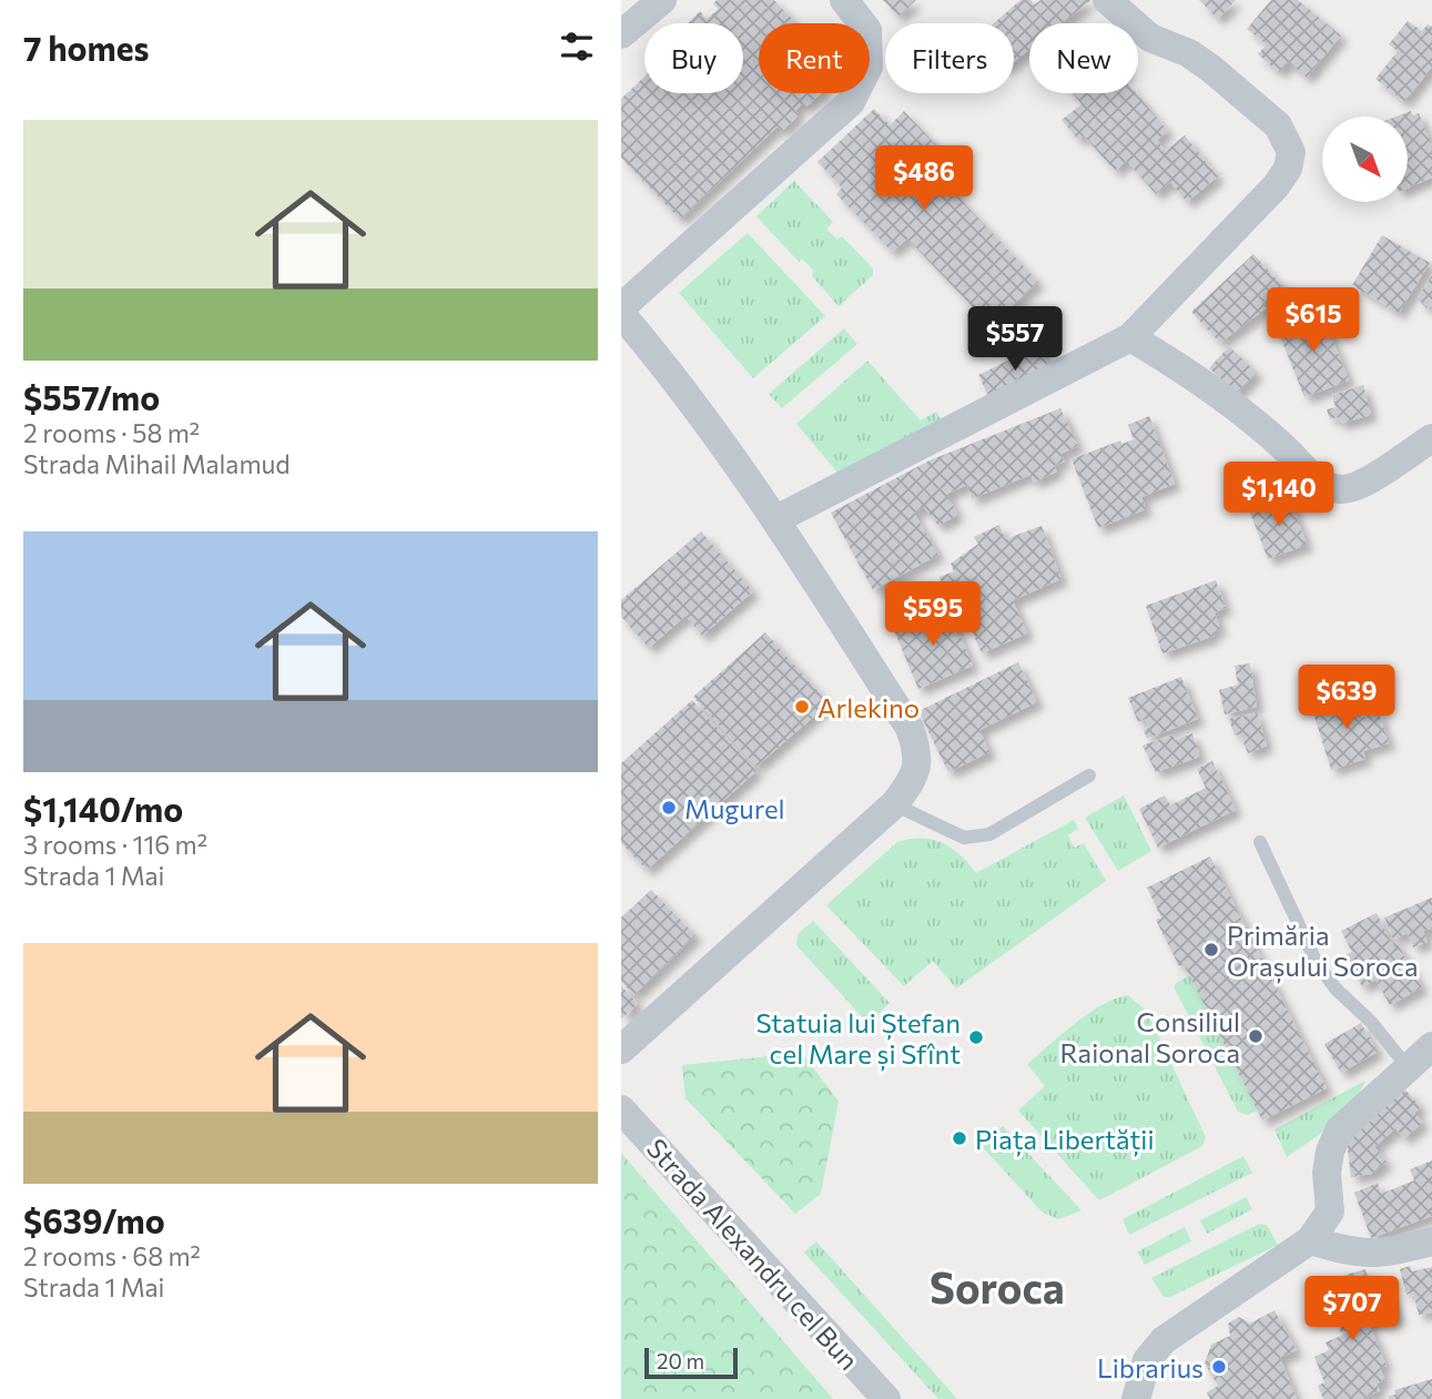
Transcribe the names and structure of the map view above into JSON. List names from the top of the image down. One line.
{"streets":{"street":["Strada Alexandru cel Bun"]},"districts":["Soroca"],"places":["Arlekino","Mugurel","Primăria Orașului Soroca","Consiliul Raional Soroca","Statuia lui Ștefan cel Mare și Sfînt","Piața Libertății","Librarius"],"scale_bar":"20 m","north":"bottom right","page":{"heading":"7 homes","chip":["Buy","Rent","Filters","New"],"list":[{"name":"$557/mo","note":"2 rooms · 58 m² · Strada Mihail Malamud"},{"name":"$1,140/mo","note":"3 rooms · 116 m² · Strada 1 Mai"},{"name":"$639/mo","note":"2 rooms · 68 m² · Strada 1 Mai"}],"price":["$486","$615","$557","$1,140","$595","$639","$707"],"scale":"20 m"}}
